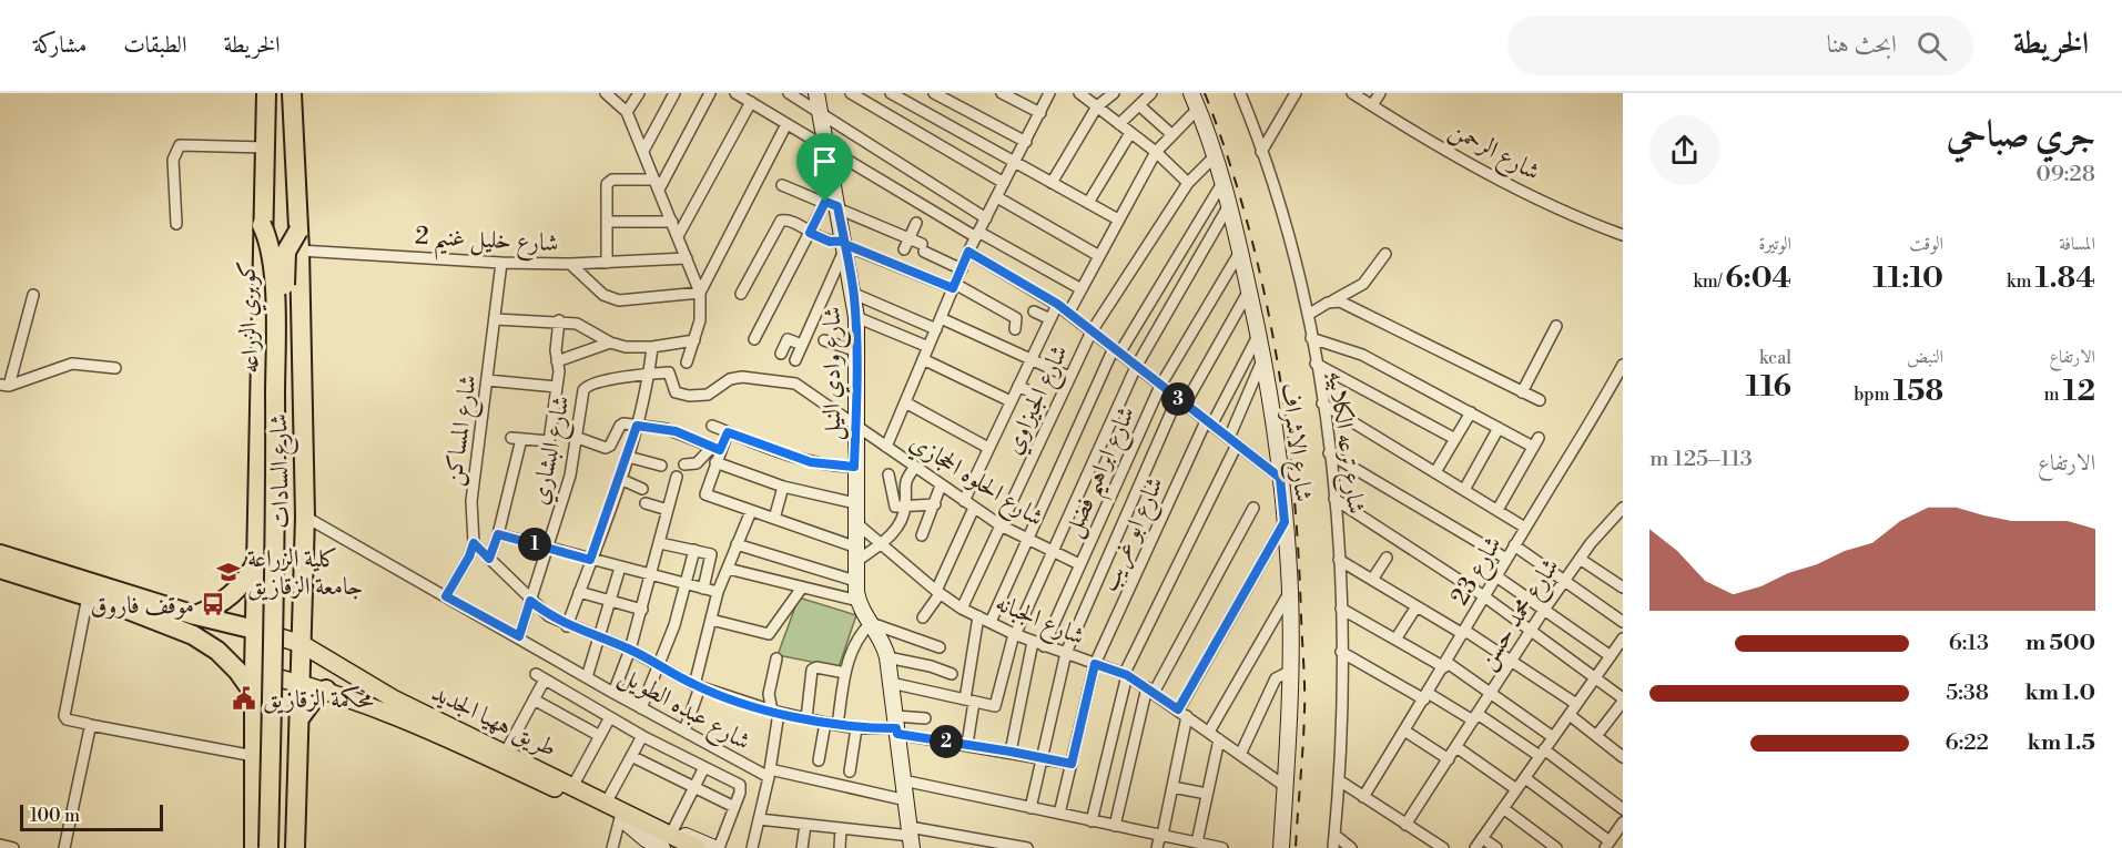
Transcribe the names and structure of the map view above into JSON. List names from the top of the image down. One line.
{"streets":{"highway":["كوبري الزراعه","شارع السادات"],"main road":["طريق ههيا الجديد"],"street":["شارع الرحمن","شارع خليل غنيم 2","شارع وادي النيل","شارع الجيزاوي","شارع المساكن","شارع الاشراف","شارع ترعه الكلابيه","شارع البشاري","شارع ابراهيم فضل","شارع الحلوه الحجازي","شارع ابو غريب","شارع 23","شارع محمد حسن","شارع الجبانه","شارع عبده الطويل"]},"crossings":[["شارع خليل غنيم 2","شارع المساكن"],["شارع خليل غنيم 2","شارع السادات"],["كوبري الزراعه","شارع السادات"],["شارع وادي النيل","شارع الحلوه الحجازي"],["شارع وادي النيل","شارع الجبانه"],["شارع وادي النيل","شارع عبده الطويل"],["شارع الجيزاوي","شارع الاشراف"],["شارع الجيزاوي","شارع الحلوه الحجازي"],["شارع الجيزاوي","شارع الجبانه"],["شارع المساكن","شارع عبده الطويل"],["شارع الاشراف","شارع ابراهيم فضل"],["شارع الاشراف","شارع ابو غريب"],["شارع الاشراف","شارع الجبانه"],["شارع البشاري","شارع الحلوه الحجازي"],["شارع البشاري","شارع عبده الطويل"],["شارع السادات","شارع عبده الطويل"],["شارع السادات","طريق ههيا الجديد"],["شارع ابراهيم فضل","شارع الحلوه الحجازي"],["شارع ابراهيم فضل","شارع الجبانه"],["شارع ابو غريب","شارع الجبانه"]],"places":{"school or university":["كلية الزراعة جامعة الزقازيق"],"bus stop":["موقف فاروق"],"public building":["محكمة الزقازيق"]},"scale_bar":"100 m","page":{"header":"الخريطة","search":"ابحث هنا","nav":["الخريطة","الطبقات","مشاركة"],"heading":["جري صباحي","09:28"],"stats":[["المسافة","1.84 km"],["الوقت","11:10"],["الوتيرة","6:04 /km"],["الارتفاع","12 m"],["النبض","158 bpm"],["kcal","116"]],"pins":["3","1","2"],"chart":["الارتفاع","113–125 m"],"list":[{"name":"500 m","note":"6:13"},{"name":"1.0 km","note":"5:38"},{"name":"1.5 km","note":"6:22"}],"scale":"100 m"}}
